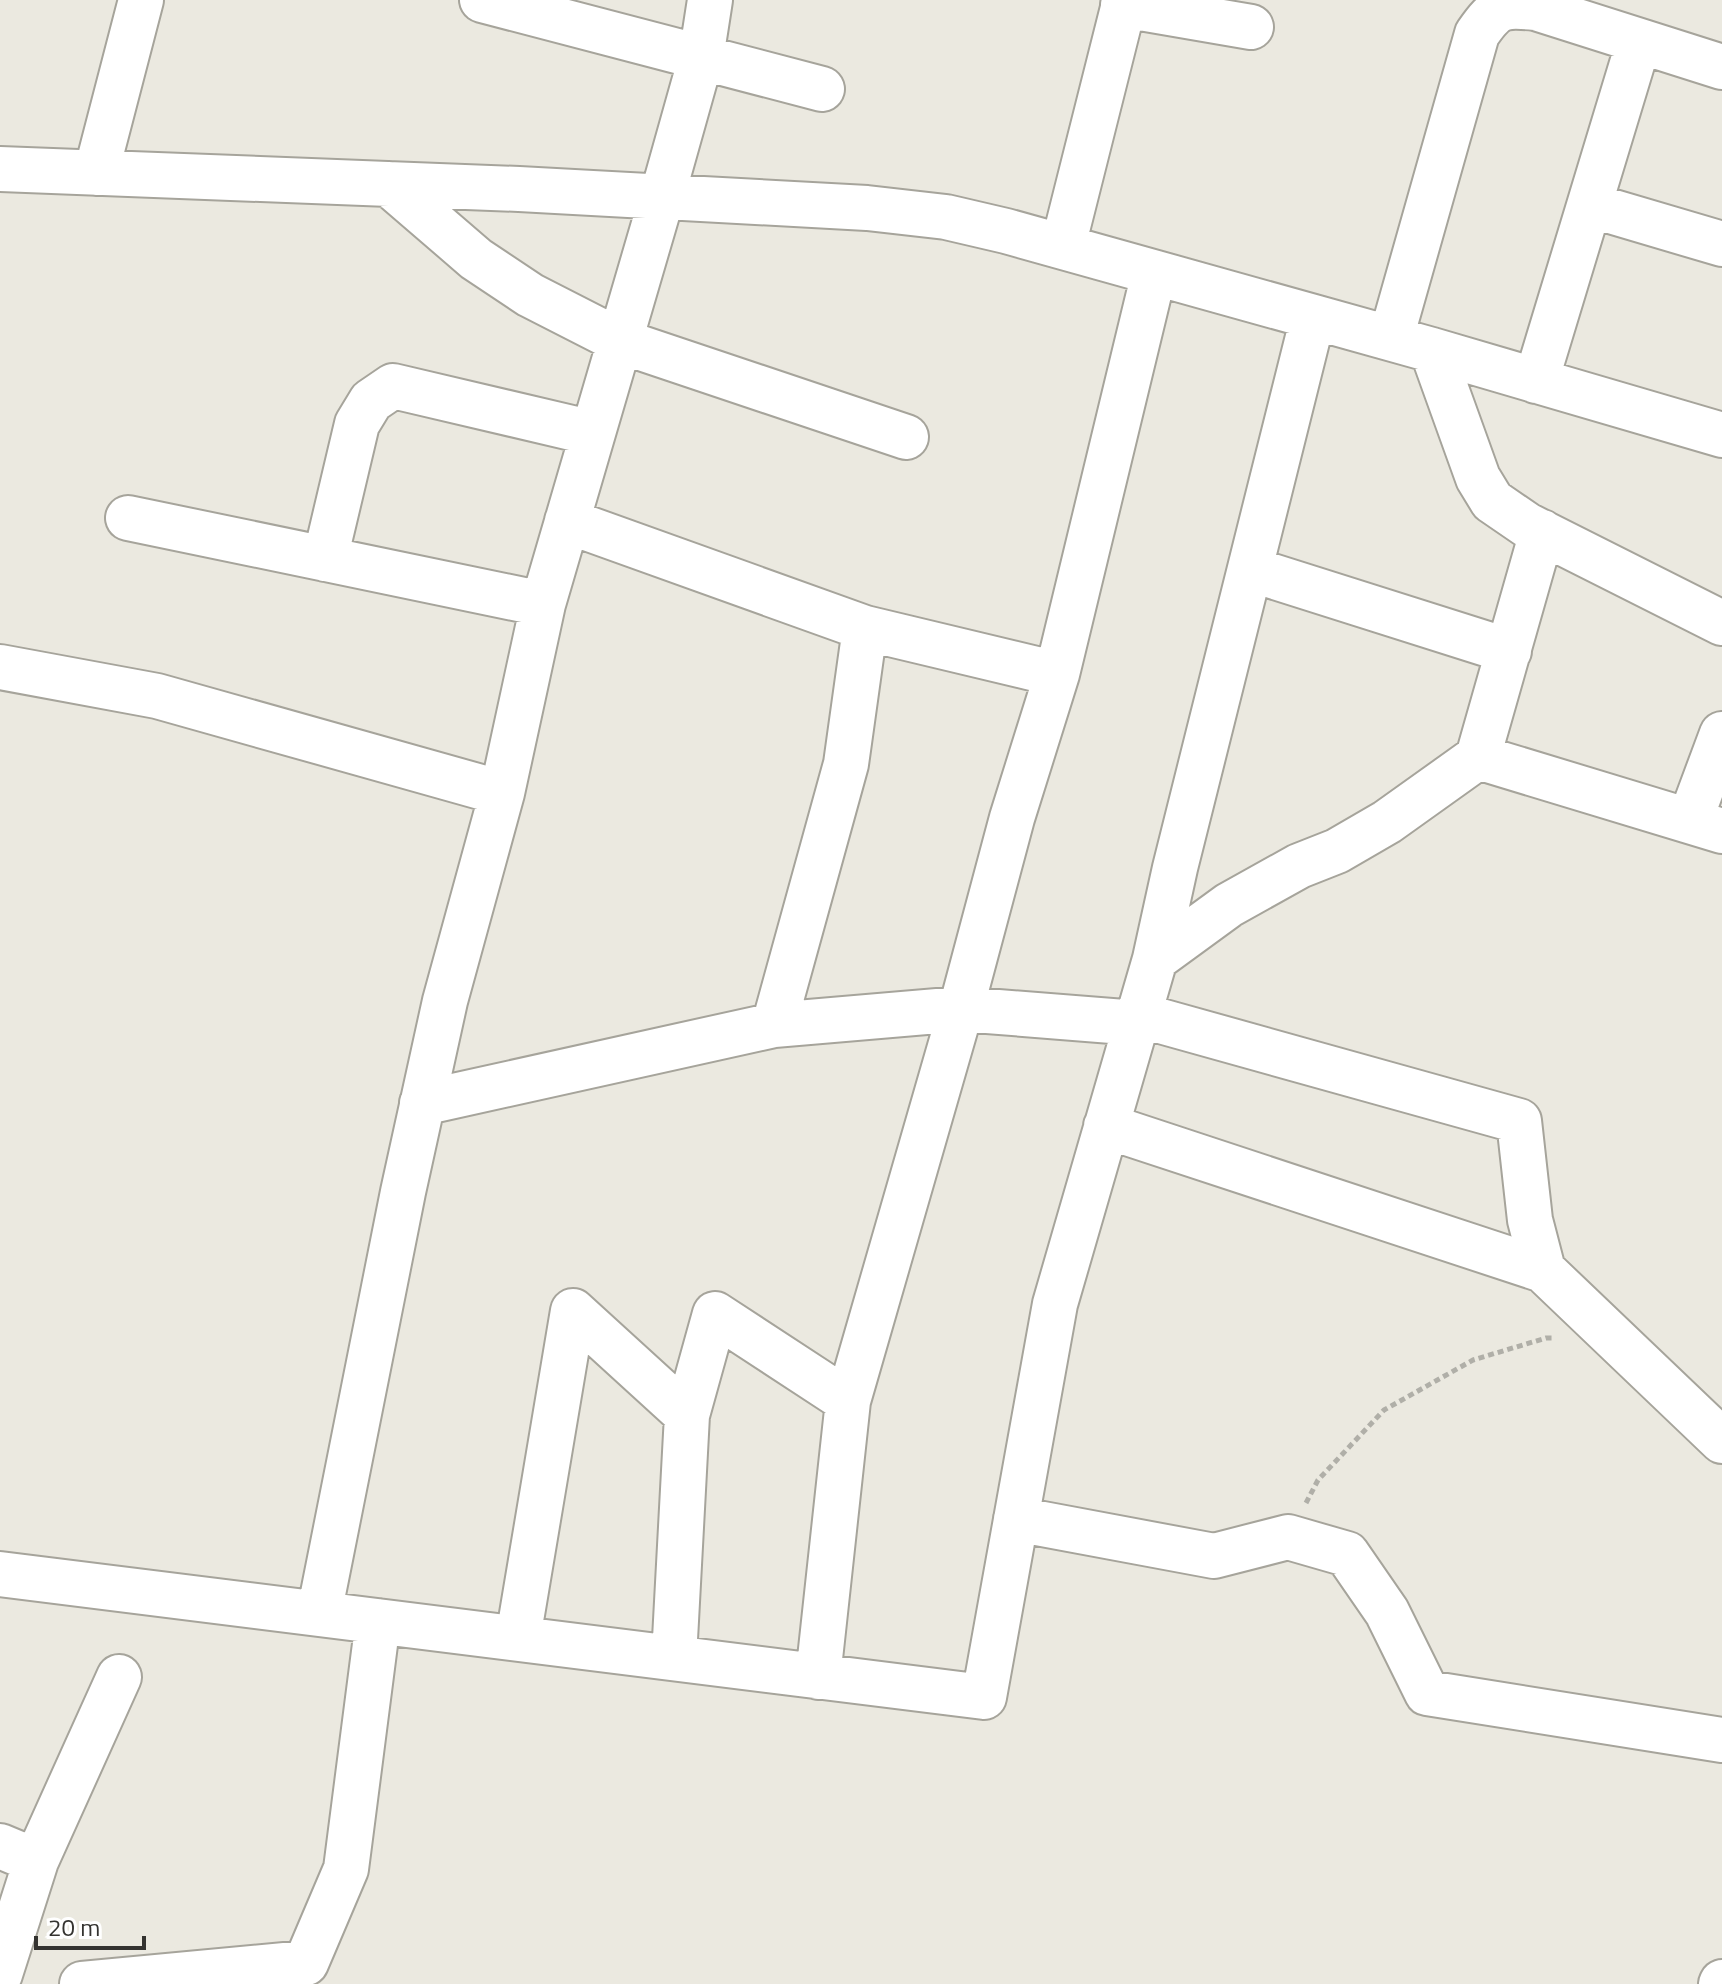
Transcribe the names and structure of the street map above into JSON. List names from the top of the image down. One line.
{"scale_bar":"20 m"}
